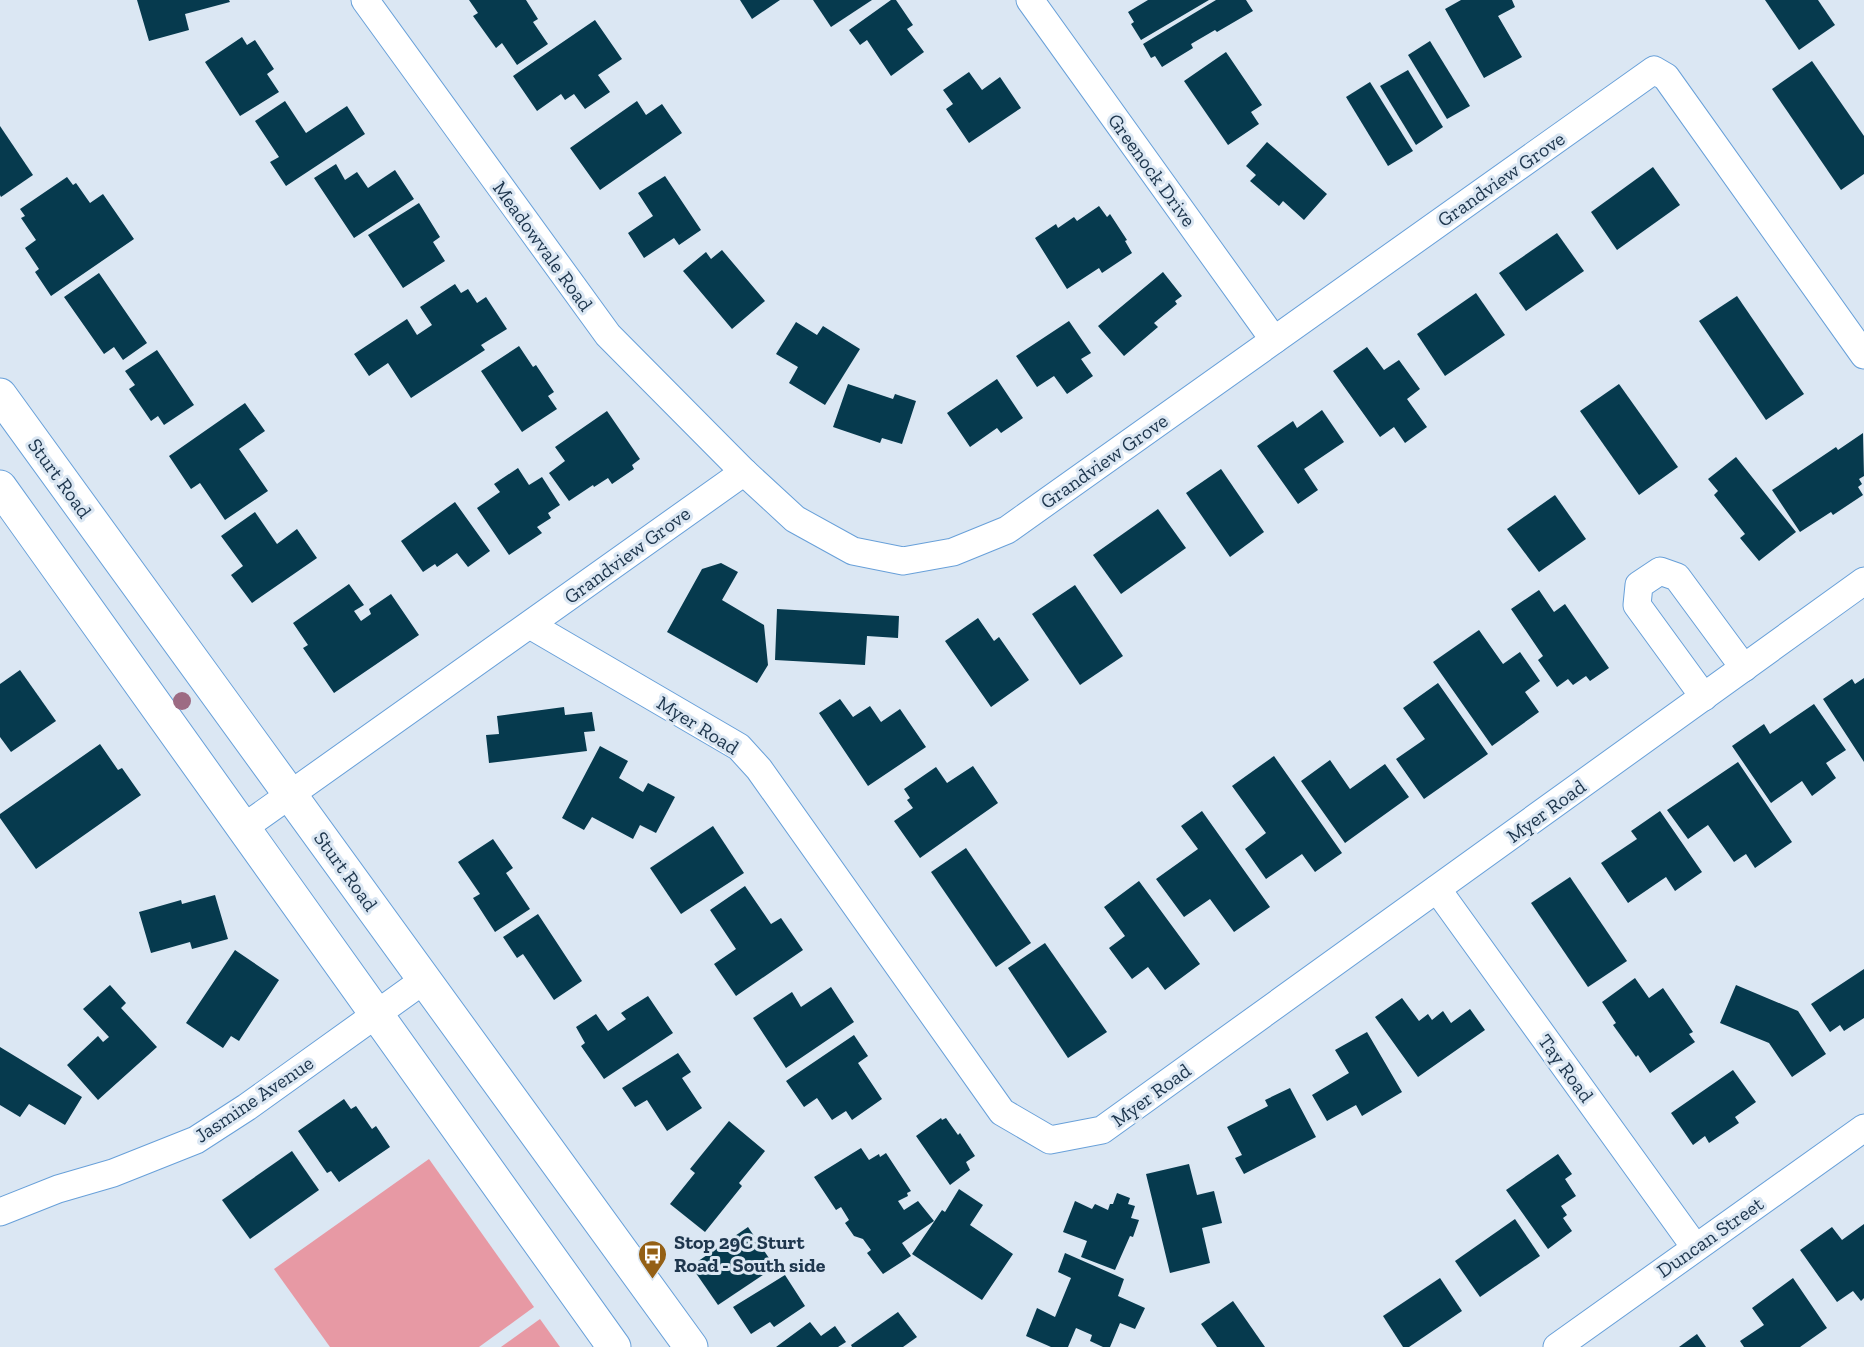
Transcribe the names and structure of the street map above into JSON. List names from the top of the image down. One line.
{"streets":{"main road":["Sturt Road"],"street":["Greenock Drive","Grandview Grove","Meadowvale Road","Myer Road","Tay Road","Jasmine Avenue","Duncan Street"]},"crossings":[["Greenock Drive","Grandview Grove"],["Grandview Grove","Meadowvale Road"],["Grandview Grove","Sturt Road"],["Grandview Grove","Myer Road"],["Sturt Road","Jasmine Avenue"],["Myer Road","Tay Road"],["Tay Road","Duncan Street"]],"places":{"bus stop":["Stop 29C Sturt Road - South side"]}}
